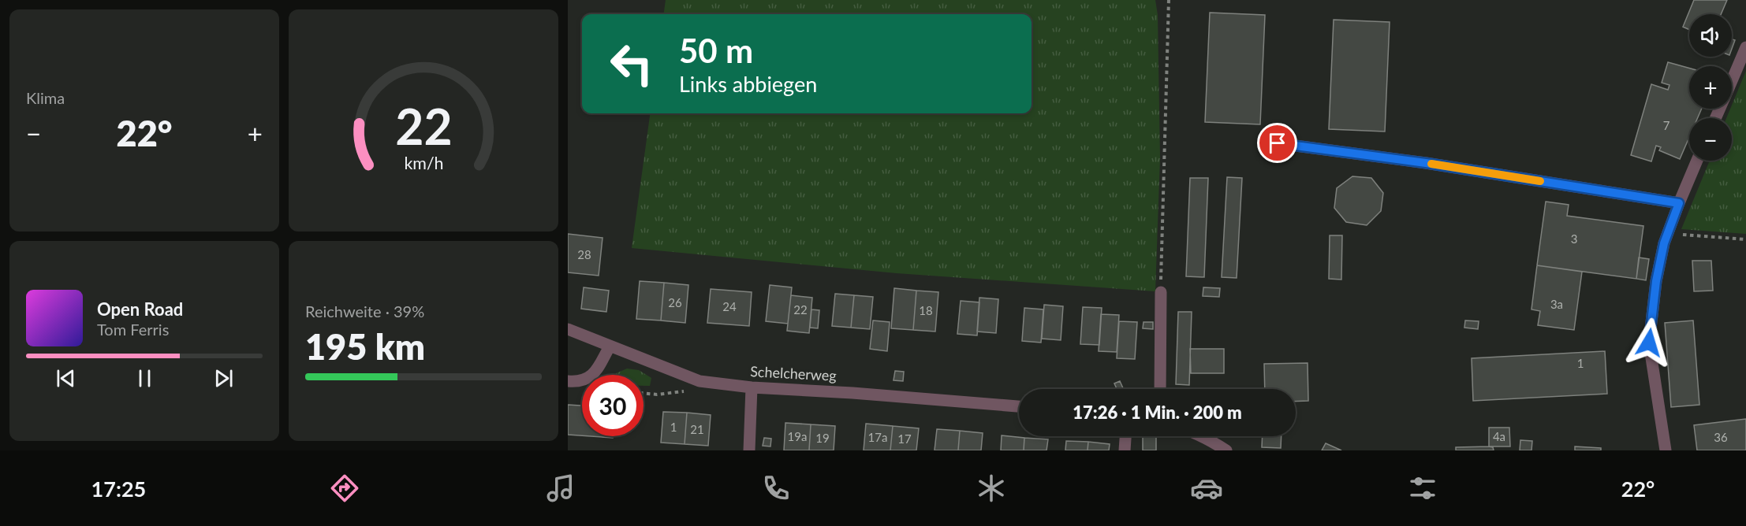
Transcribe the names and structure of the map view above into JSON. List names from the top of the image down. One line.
{"streets":{"street":["Schelcherweg"]},"house_numbers":["7","3","28","26","3a","24","22","18","1","1","21","19a","4a","17a","36","19","17"],"page":{"tile":["Klima",["Reichweite · 39%","195 km"]],"map_buttons":["+","−"],"turn":["50 m","Links abbiegen"],"heat":["−","22°","+"],"song":["Open Road","Tom Ferris"],"limit":"30","trip":"17:26 · 1 Min. · 200 m","tabs":["17:25","22°"],"gauge":["22","km/h"]}}
